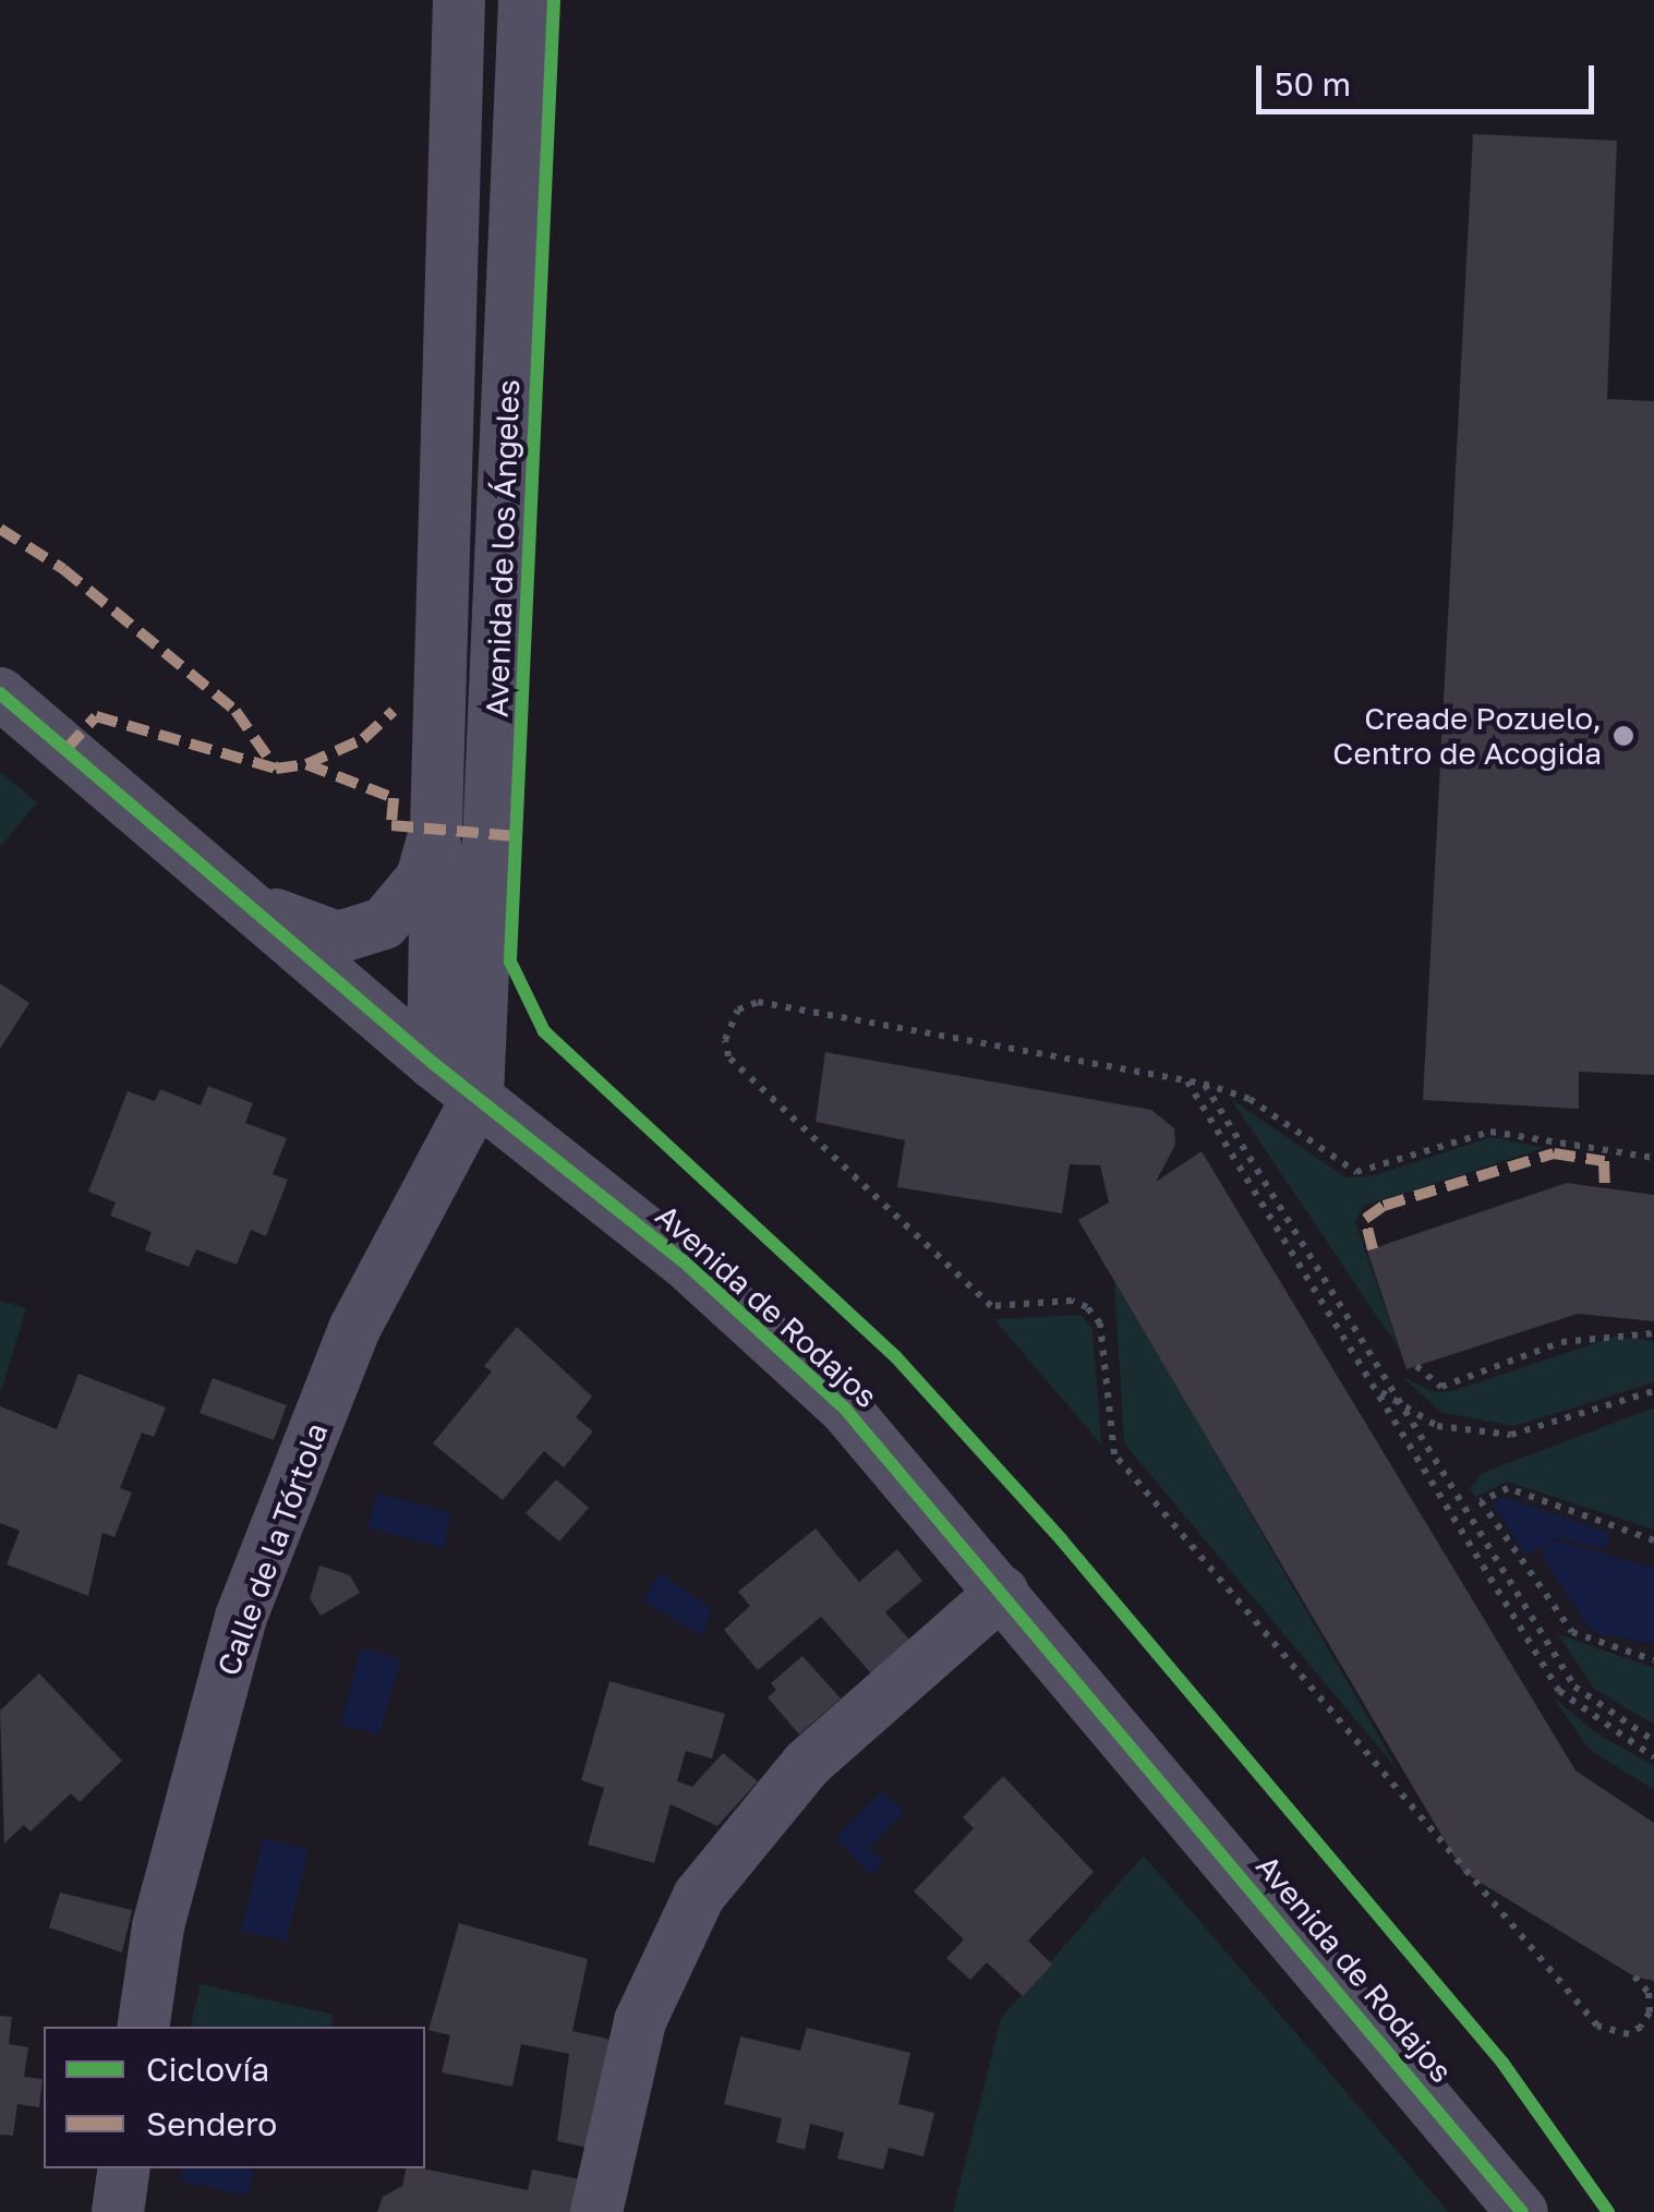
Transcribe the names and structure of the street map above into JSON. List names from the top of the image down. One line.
{"streets":{"street":["Avenida de los Ángeles","Avenida de Rodajos","Calle de la Tórtola"]},"crossings":[["Avenida de los Ángeles","Avenida de Rodajos"],["Avenida de los Ángeles","Calle de la Tórtola"],["Avenida de Rodajos","Calle de la Tórtola"]],"places":["Creade Pozuelo, Centro de Acogida"],"legend":["Ciclovía","Sendero"],"scale_bar":"50 m"}
